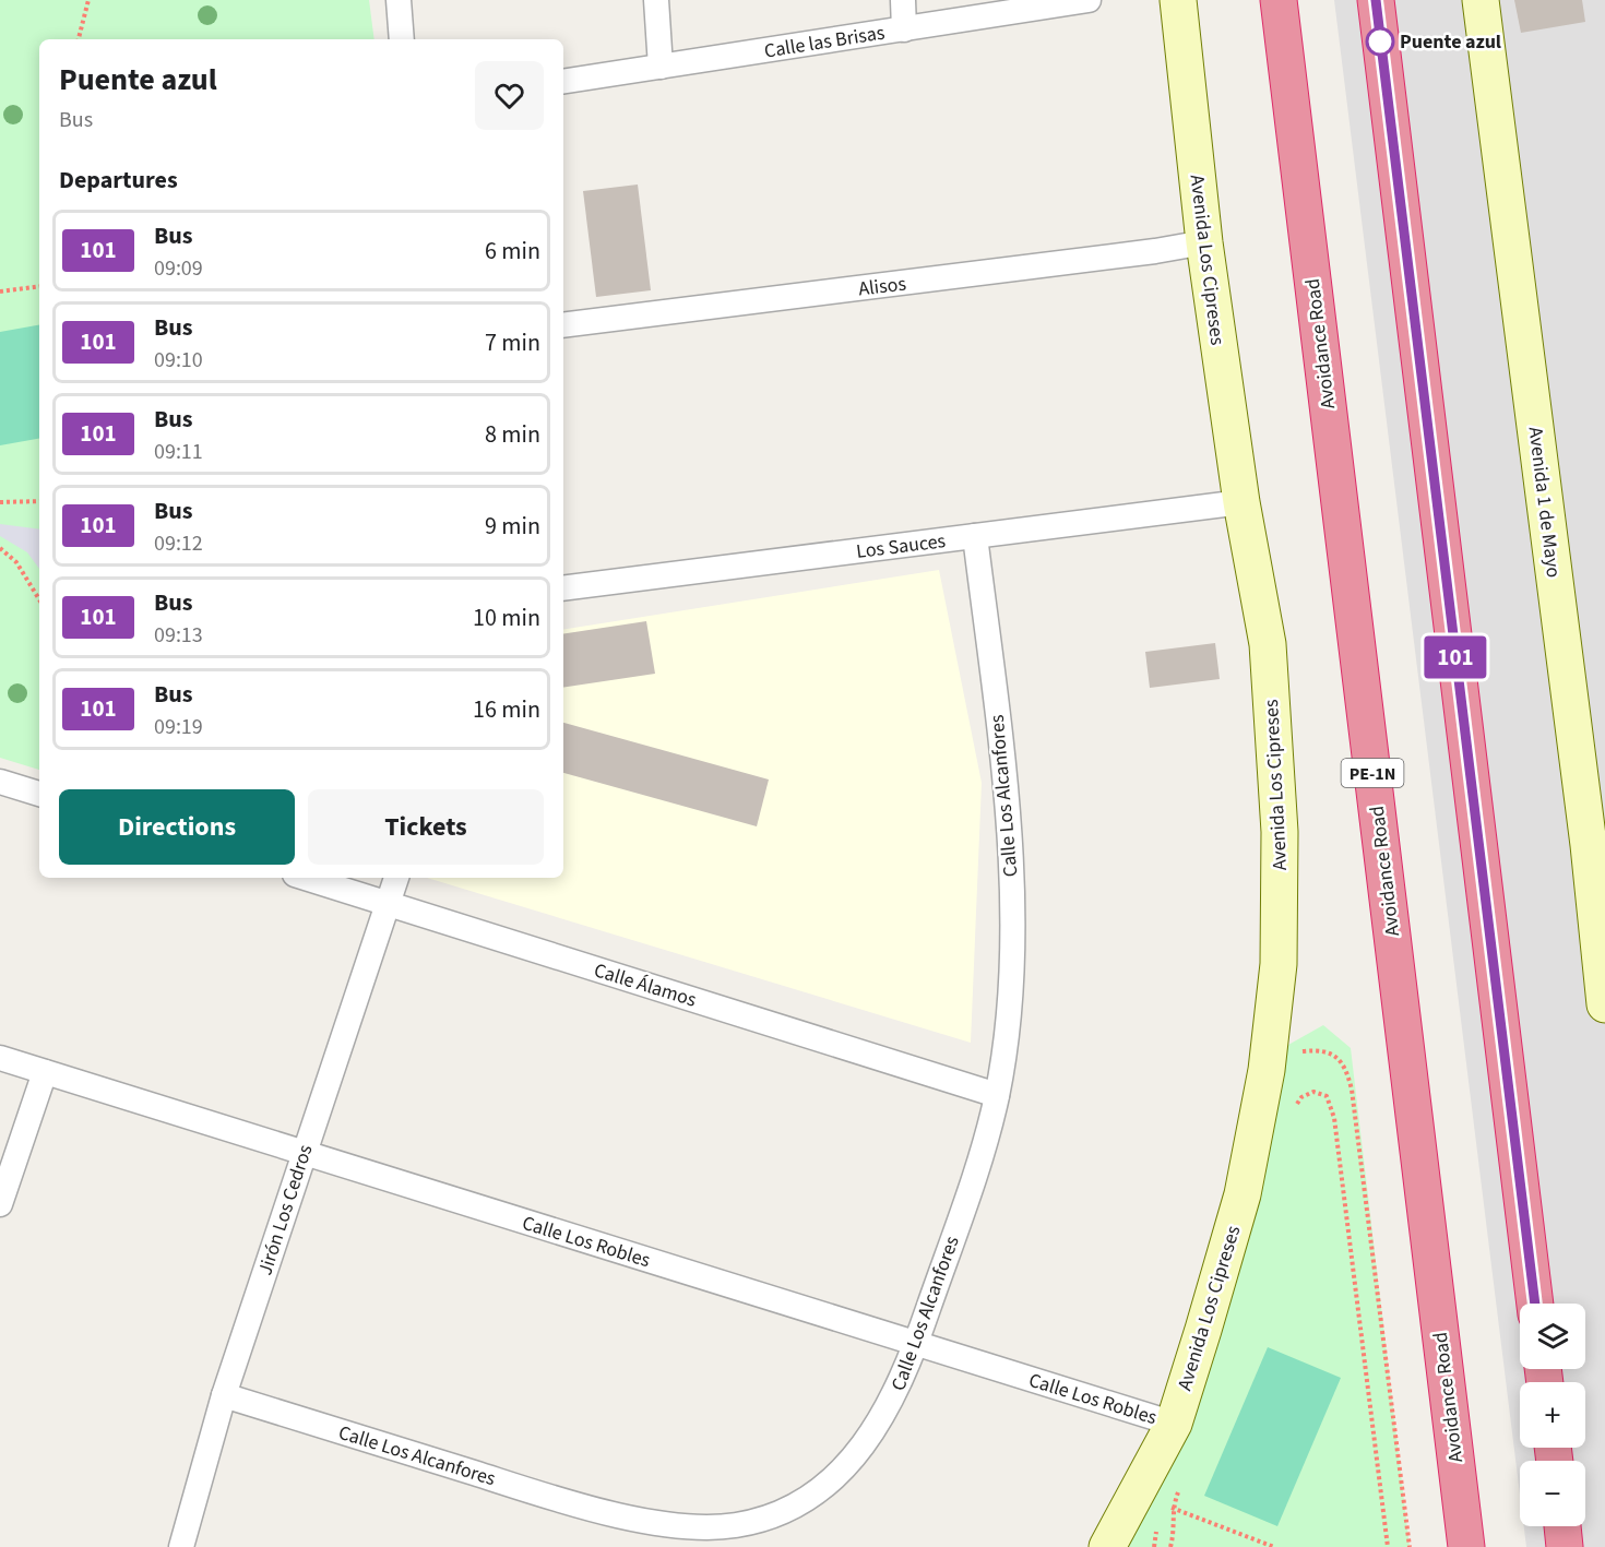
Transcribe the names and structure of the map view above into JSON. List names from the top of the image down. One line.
{"streets":{"highway":["Avoidance Road","PE-1N"],"street":["Calle las Brisas","Avenida Los Cipreses","Alisos","Avenida 1 de Mayo","Los Sauces","Calle Los Alcanfores","Calle Álamos","Jirón Los Cedros","Calle Los Robles"]},"crossings":[["Avenida Los Cipreses","Alisos"],["Avenida Los Cipreses","Los Sauces"],["Avenida Los Cipreses","Calle Los Robles"],["Los Sauces","Calle Los Alcanfores"],["Calle Los Alcanfores","Calle Álamos"],["Calle Los Alcanfores","Jirón Los Cedros"],["Calle Los Alcanfores","Calle Los Robles"],["Calle Álamos","Jirón Los Cedros"],["Jirón Los Cedros","Calle Los Robles"]],"places":["Puente azul"],"lines":["bus line 101"],"page":{"on_map":"101","heading":[["Puente azul","Bus"],"Departures"],"list":[{"mark":"101","name":"Bus","note":"09:09","value":"6 min"},{"mark":"101","name":"Bus","note":"09:10","value":"7 min"},{"mark":"101","name":"Bus","note":"09:11","value":"8 min"},{"mark":"101","name":"Bus","note":"09:12","value":"9 min"},{"mark":"101","name":"Bus","note":"09:13","value":"10 min"},{"mark":"101","name":"Bus","note":"09:19","value":"16 min"}],"buttons":["Directions","Tickets"],"map_buttons":["+","−"]}}
